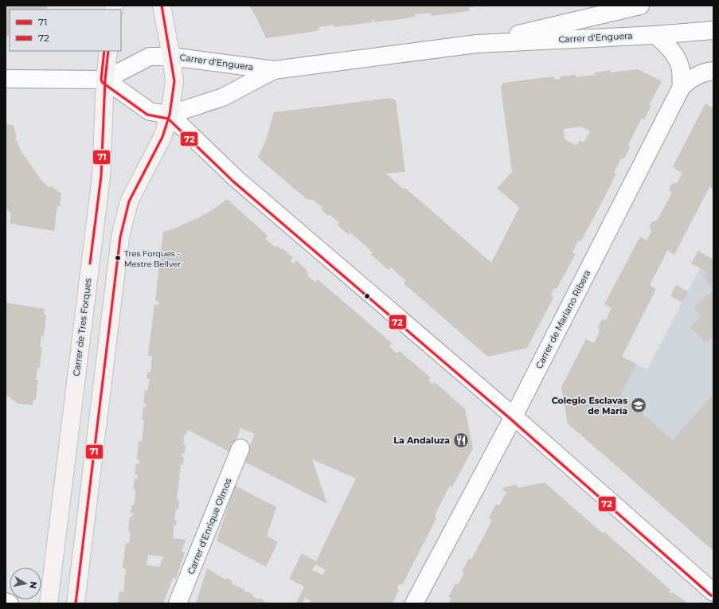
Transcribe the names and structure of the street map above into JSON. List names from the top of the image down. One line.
{"streets":{"main road":["Carrer de Tres Forques"],"street":["Carrer d'Enguera","Carrer de Mariano Ribera","Carrer d'Enrique Olmos"]},"crossings":[["Carrer d'Enguera","Carrer de Mariano Ribera"],["Carrer d'Enguera","Carrer de Tres Forques"]],"places":{"other":["Tres Forques - Mestre Bellver"],"school or university":["Colegio Esclavas de María"],"restaurant":["La Andaluza"]},"lines":["transit line 71","transit line 72"],"legend":["71","72"],"north":"right"}
